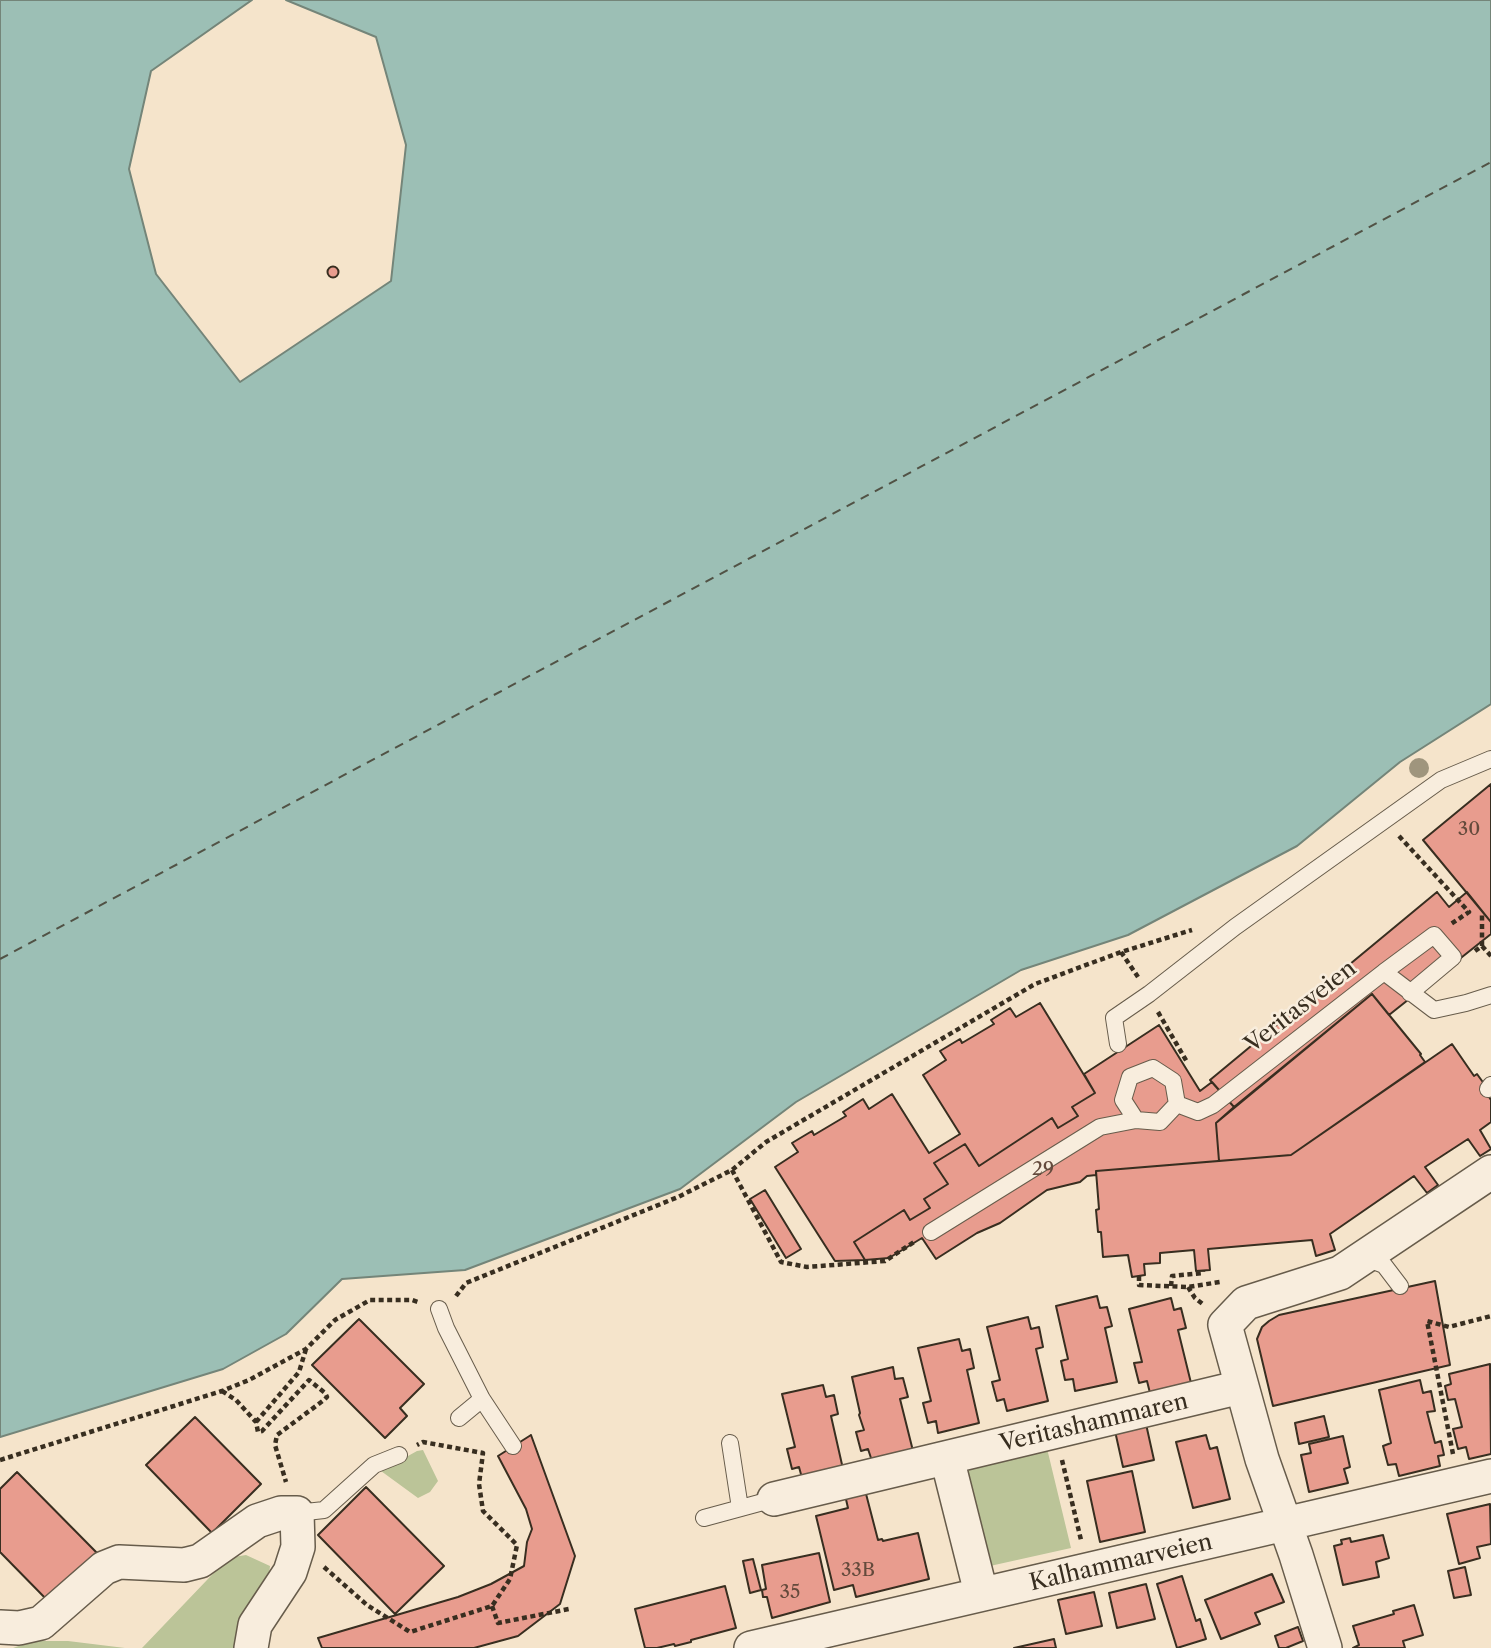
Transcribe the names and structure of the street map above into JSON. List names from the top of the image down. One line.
{"streets":{"street":["Veritashammaren","Kalhammarveien"],"lane":["Veritasveien"]},"house_numbers":["30","29","33B","35"]}
